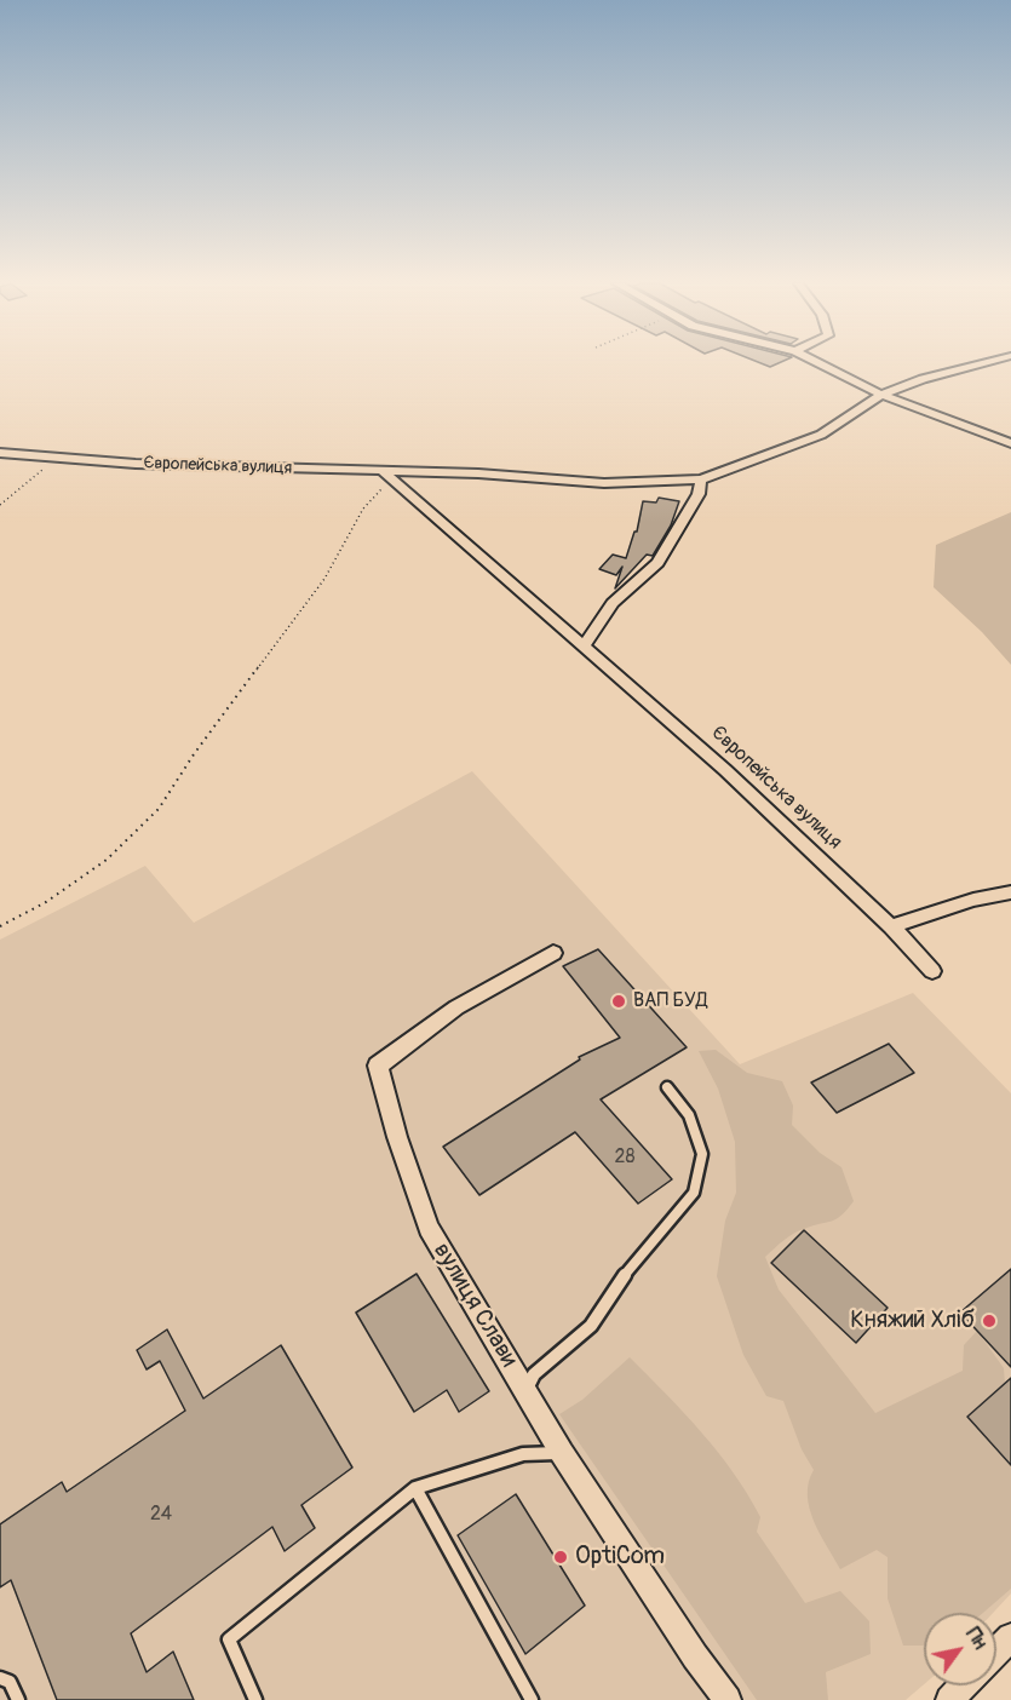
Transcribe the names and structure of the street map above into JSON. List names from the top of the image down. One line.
{"streets":{"street":["Європейська вулиця","вулиця Слави"]},"places":["ВАП БУД","Княжий Хліб","OptiCom"],"house_numbers":["28","24"],"north":"top right"}
